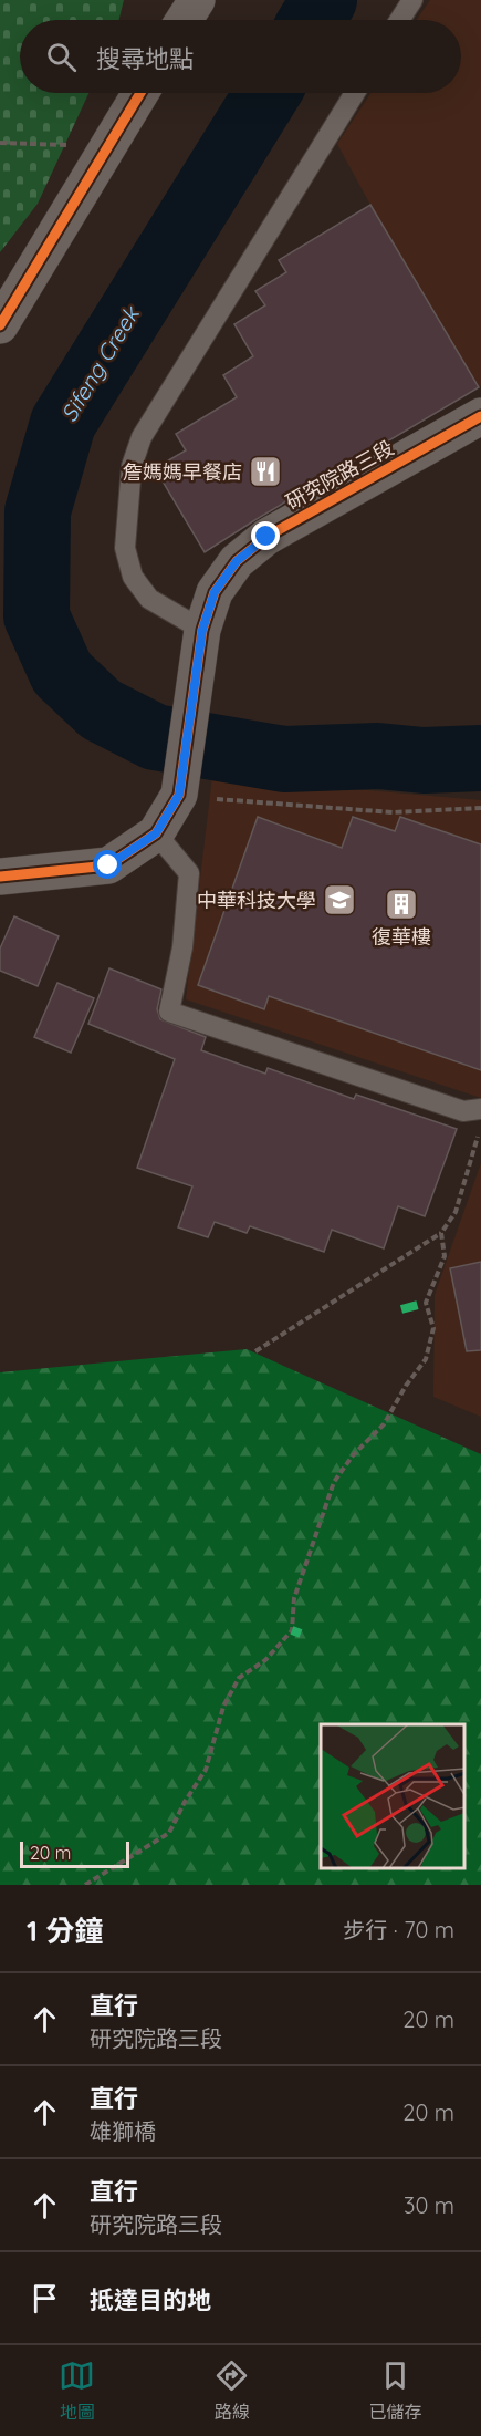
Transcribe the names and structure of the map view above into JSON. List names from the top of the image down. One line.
{"streets":{"street":["研究院路三段"]},"water":["Sifeng Creek"],"places":{"restaurant":["詹媽媽早餐店"],"school or university":["中華科技大學"],"building":["復華樓"]},"scale_bar":"20 m","page":{"search":"搜尋地點","scale":"20 m","heading":["1 分鐘","步行 · 70 m"],"list":[["直行","研究院路三段","20 m"],["直行","雄獅橋","20 m"],["直行","研究院路三段","30 m"],"抵達目的地"],"nav":["地圖","路線","已儲存"]}}
